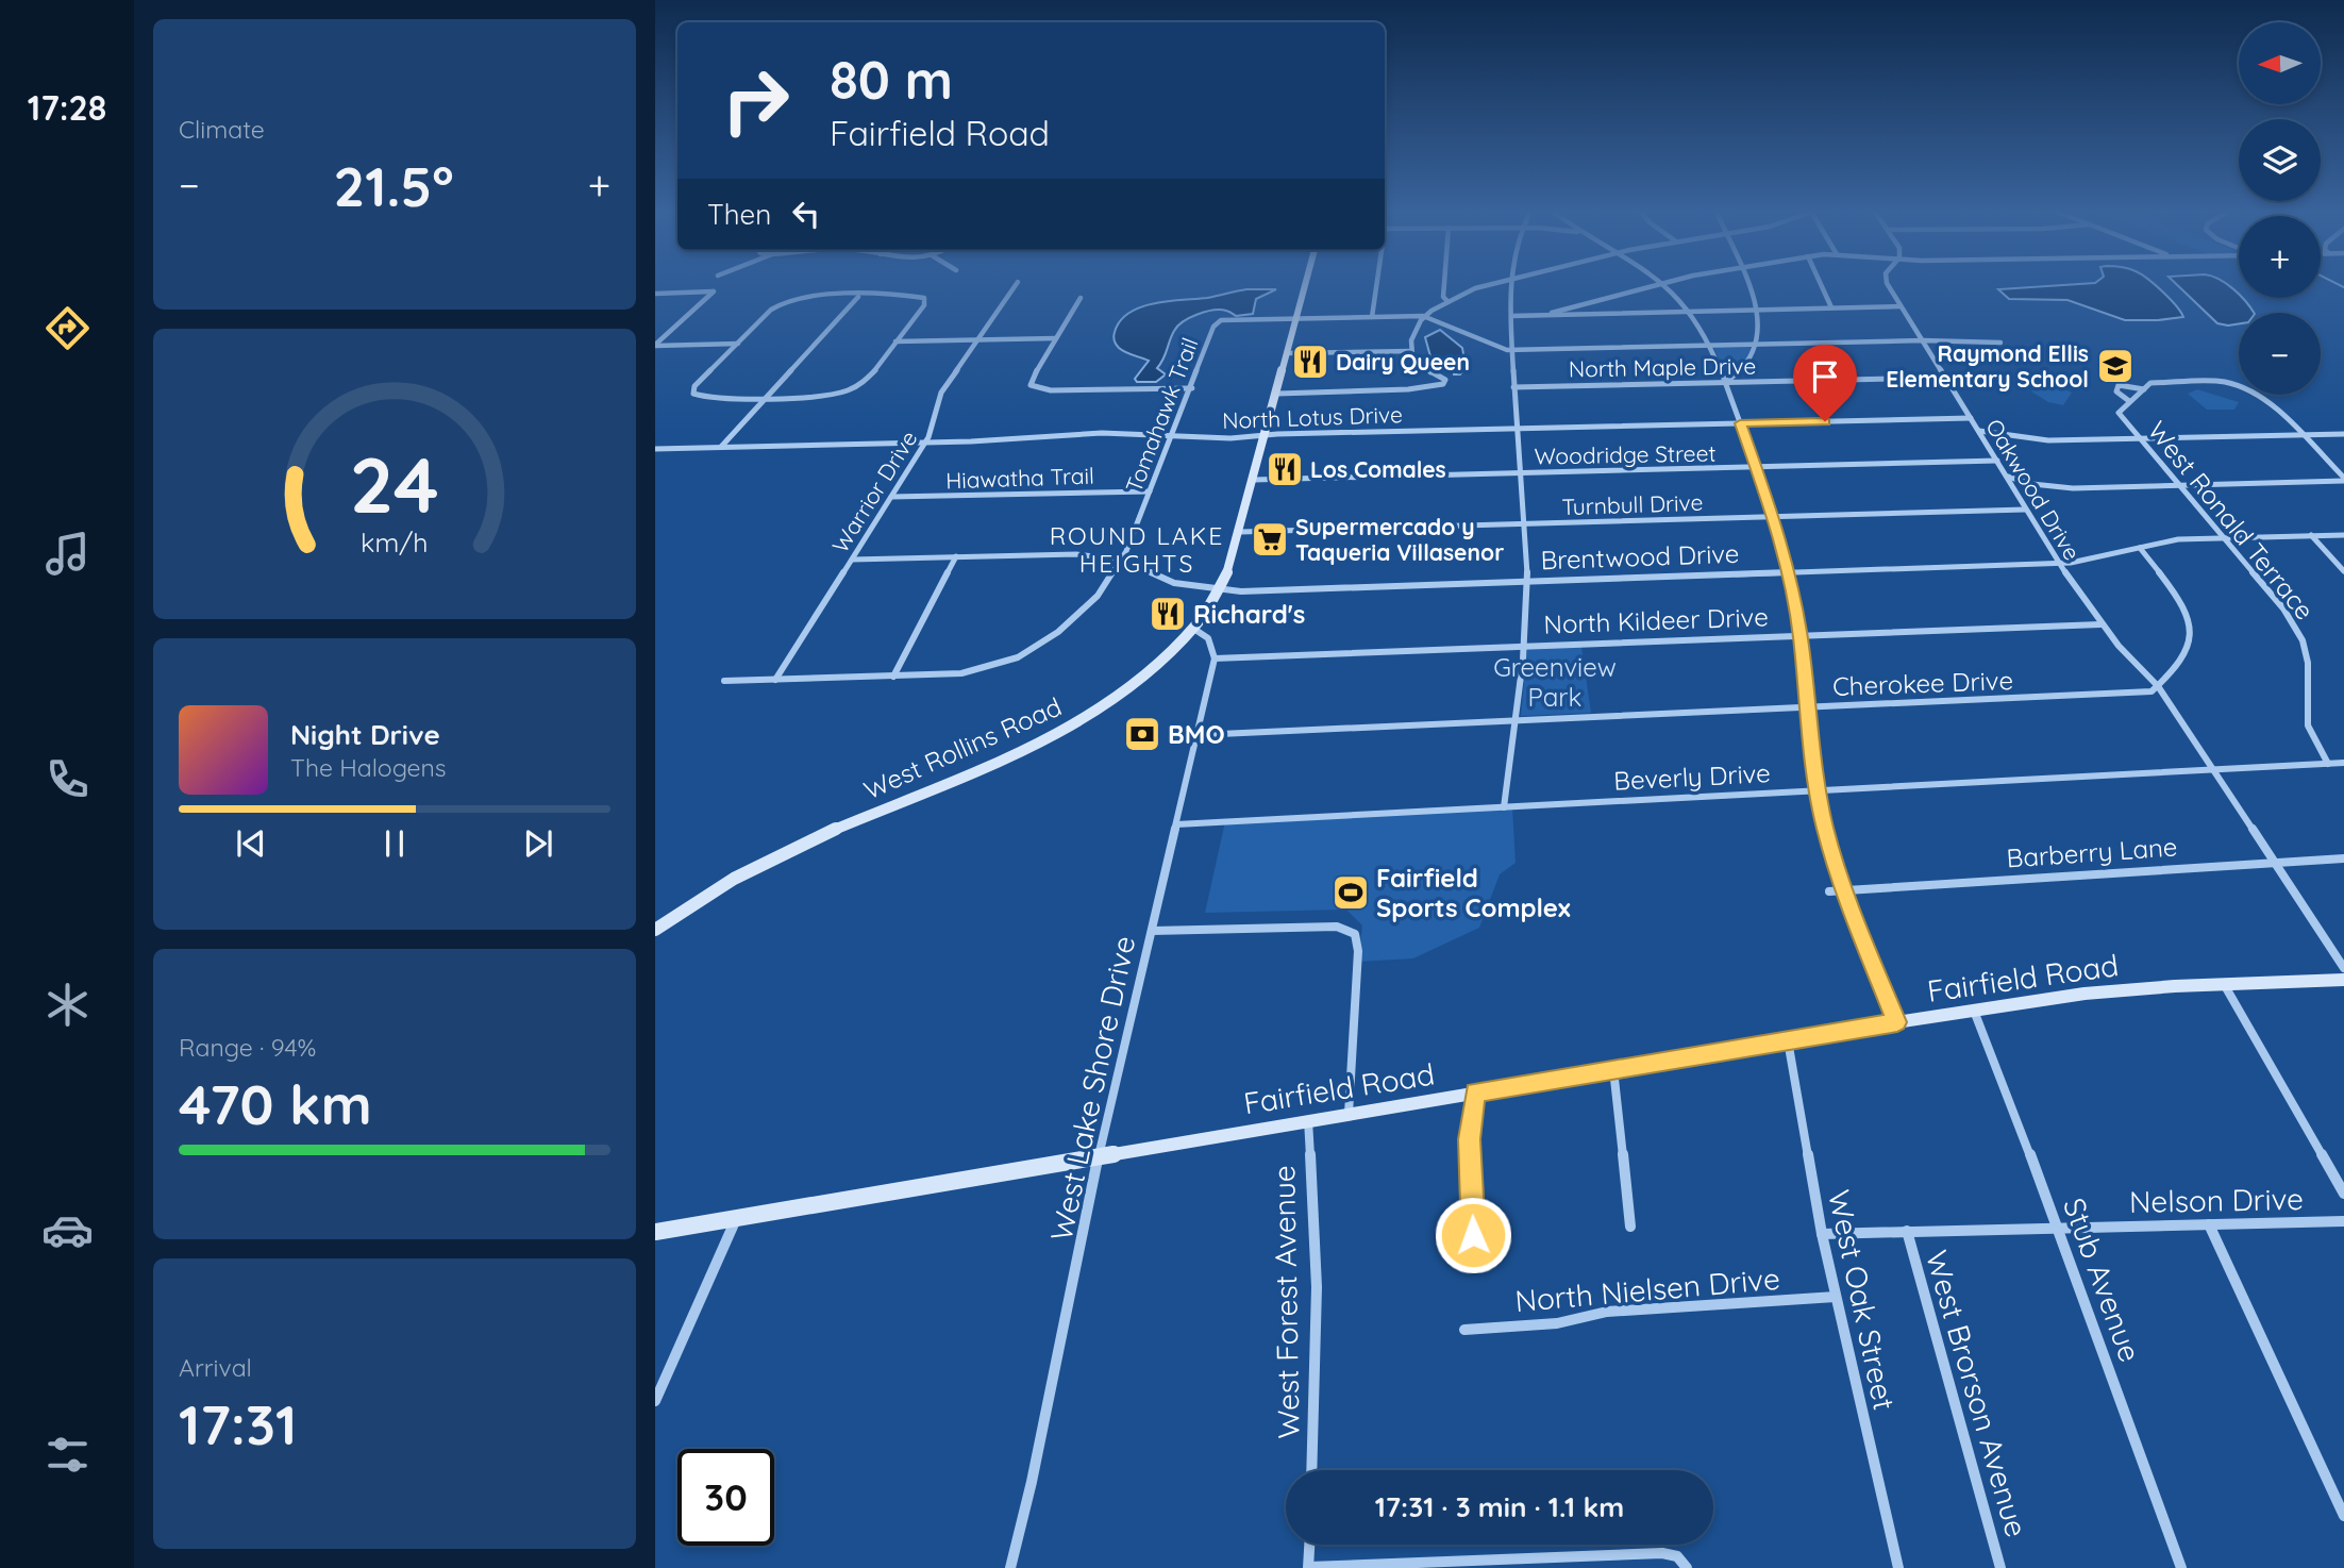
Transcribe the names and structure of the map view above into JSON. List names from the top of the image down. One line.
{"streets":{"main road":["West Rollins Road","Fairfield Road"],"street":["North Maple Drive","Tomahawk Trail","North Lotus Drive","Woodridge Street","Hiawatha Trail","Oakwood Drive","Warrior Drive","Turnbull Drive","West Ronald Terrace","Brentwood Drive","North Kildeer Drive","Cherokee Drive","Beverly Drive","Barberry Lane","West Lake Shore Drive","Nelson Drive","Stub Avenue","North Nielsen Drive","West Oak Street","West Forest Avenue","West Brorson Avenue"]},"crossings":[["North Maple Drive","Oakwood Drive"],["Tomahawk Trail","North Lotus Drive"],["Tomahawk Trail","Hiawatha Trail"],["Tomahawk Trail","Warrior Drive"],["Tomahawk Trail","Brentwood Drive"],["Tomahawk Trail","West Rollins Road"],["North Lotus Drive","Oakwood Drive"],["North Lotus Drive","Warrior Drive"],["North Lotus Drive","West Rollins Road"],["Woodridge Street","Oakwood Drive"],["Woodridge Street","West Rollins Road"],["Hiawatha Trail","Warrior Drive"],["Oakwood Drive","Turnbull Drive"],["Oakwood Drive","Brentwood Drive"],["Oakwood Drive","North Kildeer Drive"],["Oakwood Drive","Cherokee Drive"],["Oakwood Drive","Beverly Drive"],["Oakwood Drive","Barberry Lane"],["Warrior Drive","Brentwood Drive"],["Turnbull Drive","West Rollins Road"],["West Ronald Terrace","Brentwood Drive"],["West Ronald Terrace","Beverly Drive"],["Brentwood Drive","West Rollins Road"],["North Kildeer Drive","West Lake Shore Drive"],["Cherokee Drive","West Lake Shore Drive"],["Beverly Drive","West Lake Shore Drive"],["Fairfield Road","West Lake Shore Drive"],["Fairfield Road","Stub Avenue"],["Fairfield Road","West Oak Street"],["Fairfield Road","West Forest Avenue"],["Nelson Drive","Stub Avenue"],["Nelson Drive","West Oak Street"],["Nelson Drive","West Brorson Avenue"],["North Nielsen Drive","West Oak Street"]],"districts":["ROUND LAKE HEIGHTS"],"parks":["Greenview Park"],"places":{"restaurant":["Dairy Queen","Los Comales","Richard's"],"school or university":["Raymond Ellis Elementary School"],"supermarket":["Supermercado y Taqueria Villasenor"],"bank":["BMO"],"sports":["Fairfield Sports Complex"]},"north":"left","page":{"tabs":"17:28","tile":["Climate",["Range · 94%","470 km"],["Arrival","17:31"]],"map_buttons":["+","−"],"turn":["80 m","Fairfield Road"],"heat":["−","21.5°","+"],"then":"Then","song":["Night Drive","The Halogens"],"limit":"30","trip":"17:31 · 3 min · 1.1 km","gauge":["24","km/h"]}}
